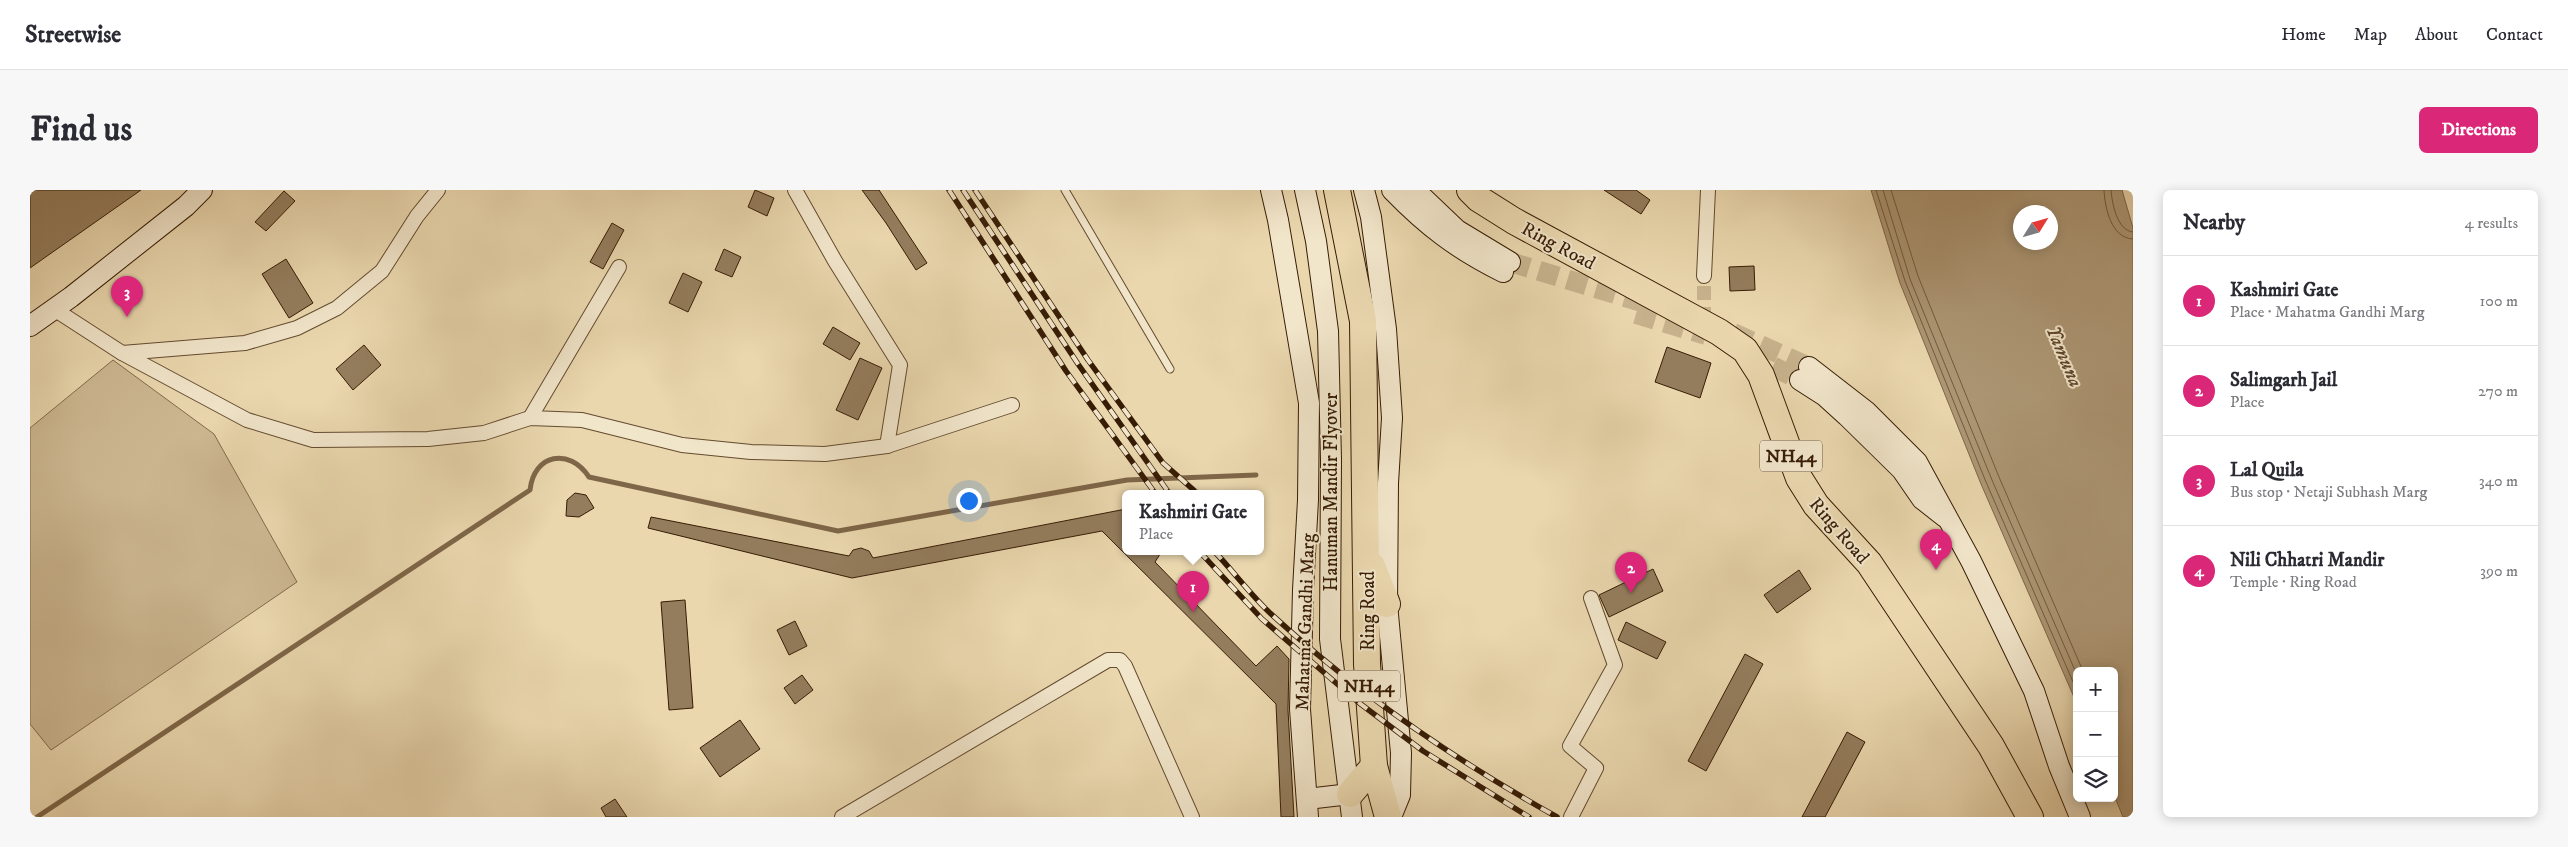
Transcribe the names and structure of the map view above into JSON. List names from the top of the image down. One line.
{"streets":{"highway":["Ring Road","NH44","Hanuman Mandir Flyover"],"street":["Mahatma Gandhi Marg"]},"crossings":[["Ring Road","Hanuman Mandir Flyover"]],"water":["Yamuna"],"north":"top right","page":{"header":"Streetwise","nav":["Home","Map","About","Contact"],"buttons":"Directions","title":"Find us","heading":["Nearby","4 results"],"list":[{"mark":"1","name":"Kashmiri Gate","note":"Place · Mahatma Gandhi Marg","value":"100 m"},{"mark":"2","name":"Salimgarh Jail","note":"Place","value":"270 m"},{"mark":"3","name":"Lal Quila","note":"Bus stop · Netaji Subhash Marg","value":"340 m"},{"mark":"4","name":"Nili Chhatri Mandir","note":"Temple · Ring Road","value":"390 m"}],"pins":["3","4","2","1"],"popup":["Kashmiri Gate","Place"],"map_buttons":["+","−"]}}
